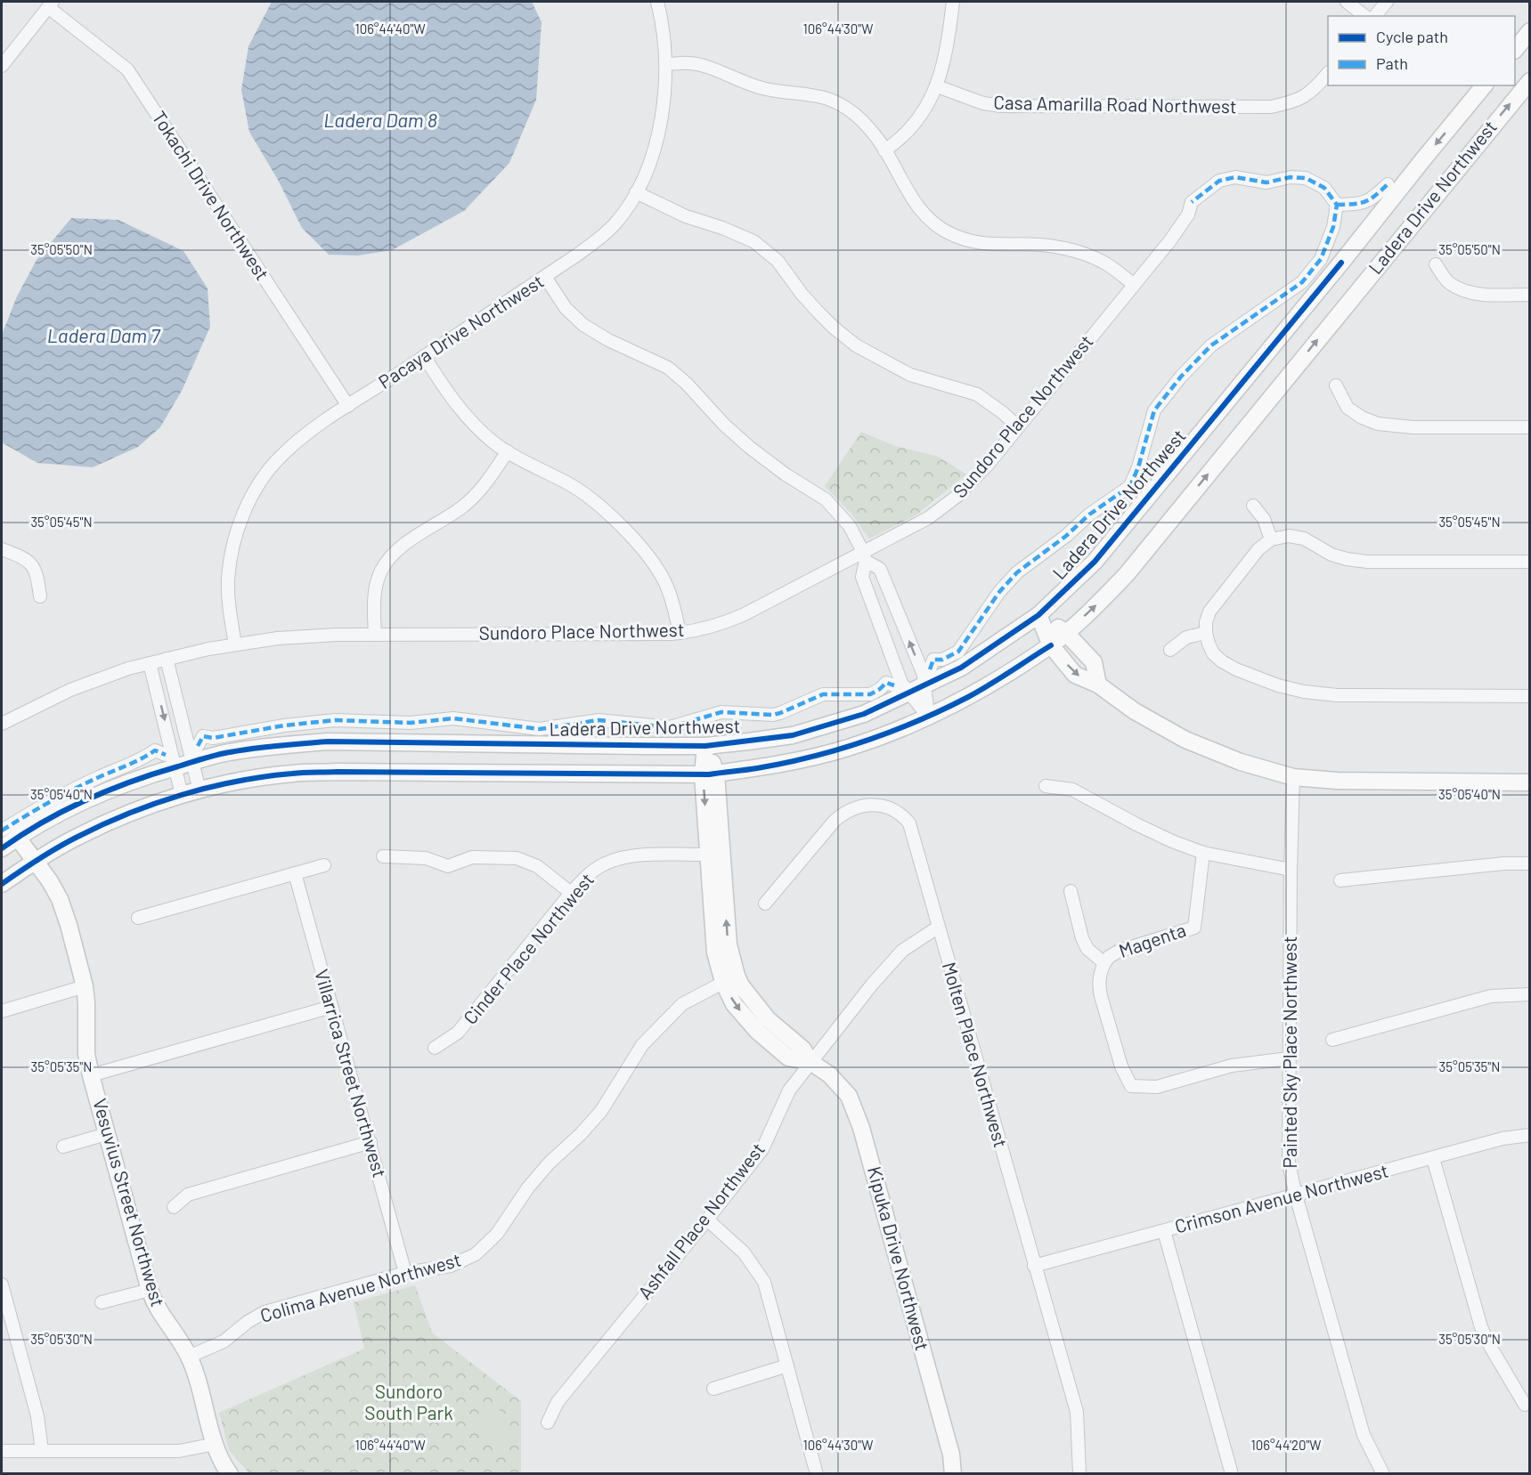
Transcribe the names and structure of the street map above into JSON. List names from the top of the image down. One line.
{"streets":{"main road":["Ladera Drive Northwest","Vesuvius Street Northwest","Kipuka Drive Northwest"],"street":["Casa Amarilla Road Northwest","Tokachi Drive Northwest","Pacaya Drive Northwest","Sundoro Place Northwest","Magenta","Cinder Place Northwest","Painted Sky Place Northwest","Molten Place Northwest","Villarrica Street Northwest","Crimson Avenue Northwest","Ashfall Place Northwest","Colima Avenue Northwest"]},"crossings":[["Tokachi Drive Northwest","Pacaya Drive Northwest"],["Ladera Drive Northwest","Vesuvius Street Northwest"],["Ladera Drive Northwest","Kipuka Drive Northwest"],["Pacaya Drive Northwest","Sundoro Place Northwest"],["Cinder Place Northwest","Kipuka Drive Northwest"],["Painted Sky Place Northwest","Crimson Avenue Northwest"],["Molten Place Northwest","Crimson Avenue Northwest"],["Molten Place Northwest","Ashfall Place Northwest"],["Villarrica Street Northwest","Colima Avenue Northwest"],["Vesuvius Street Northwest","Colima Avenue Northwest"],["Ashfall Place Northwest","Kipuka Drive Northwest"],["Kipuka Drive Northwest","Colima Avenue Northwest"]],"water":["Ladera Dam 8","Ladera Dam 7"],"parks":["Sundoro South Park"],"legend":["Cycle path","Path"],"coordinates":["106°44'40\"W","106°44'30\"W","35°05'50\"N","35°05'45\"N","35°05'40\"N","35°05'35\"N","35°05'30\"N","106°44'20\"W"]}
